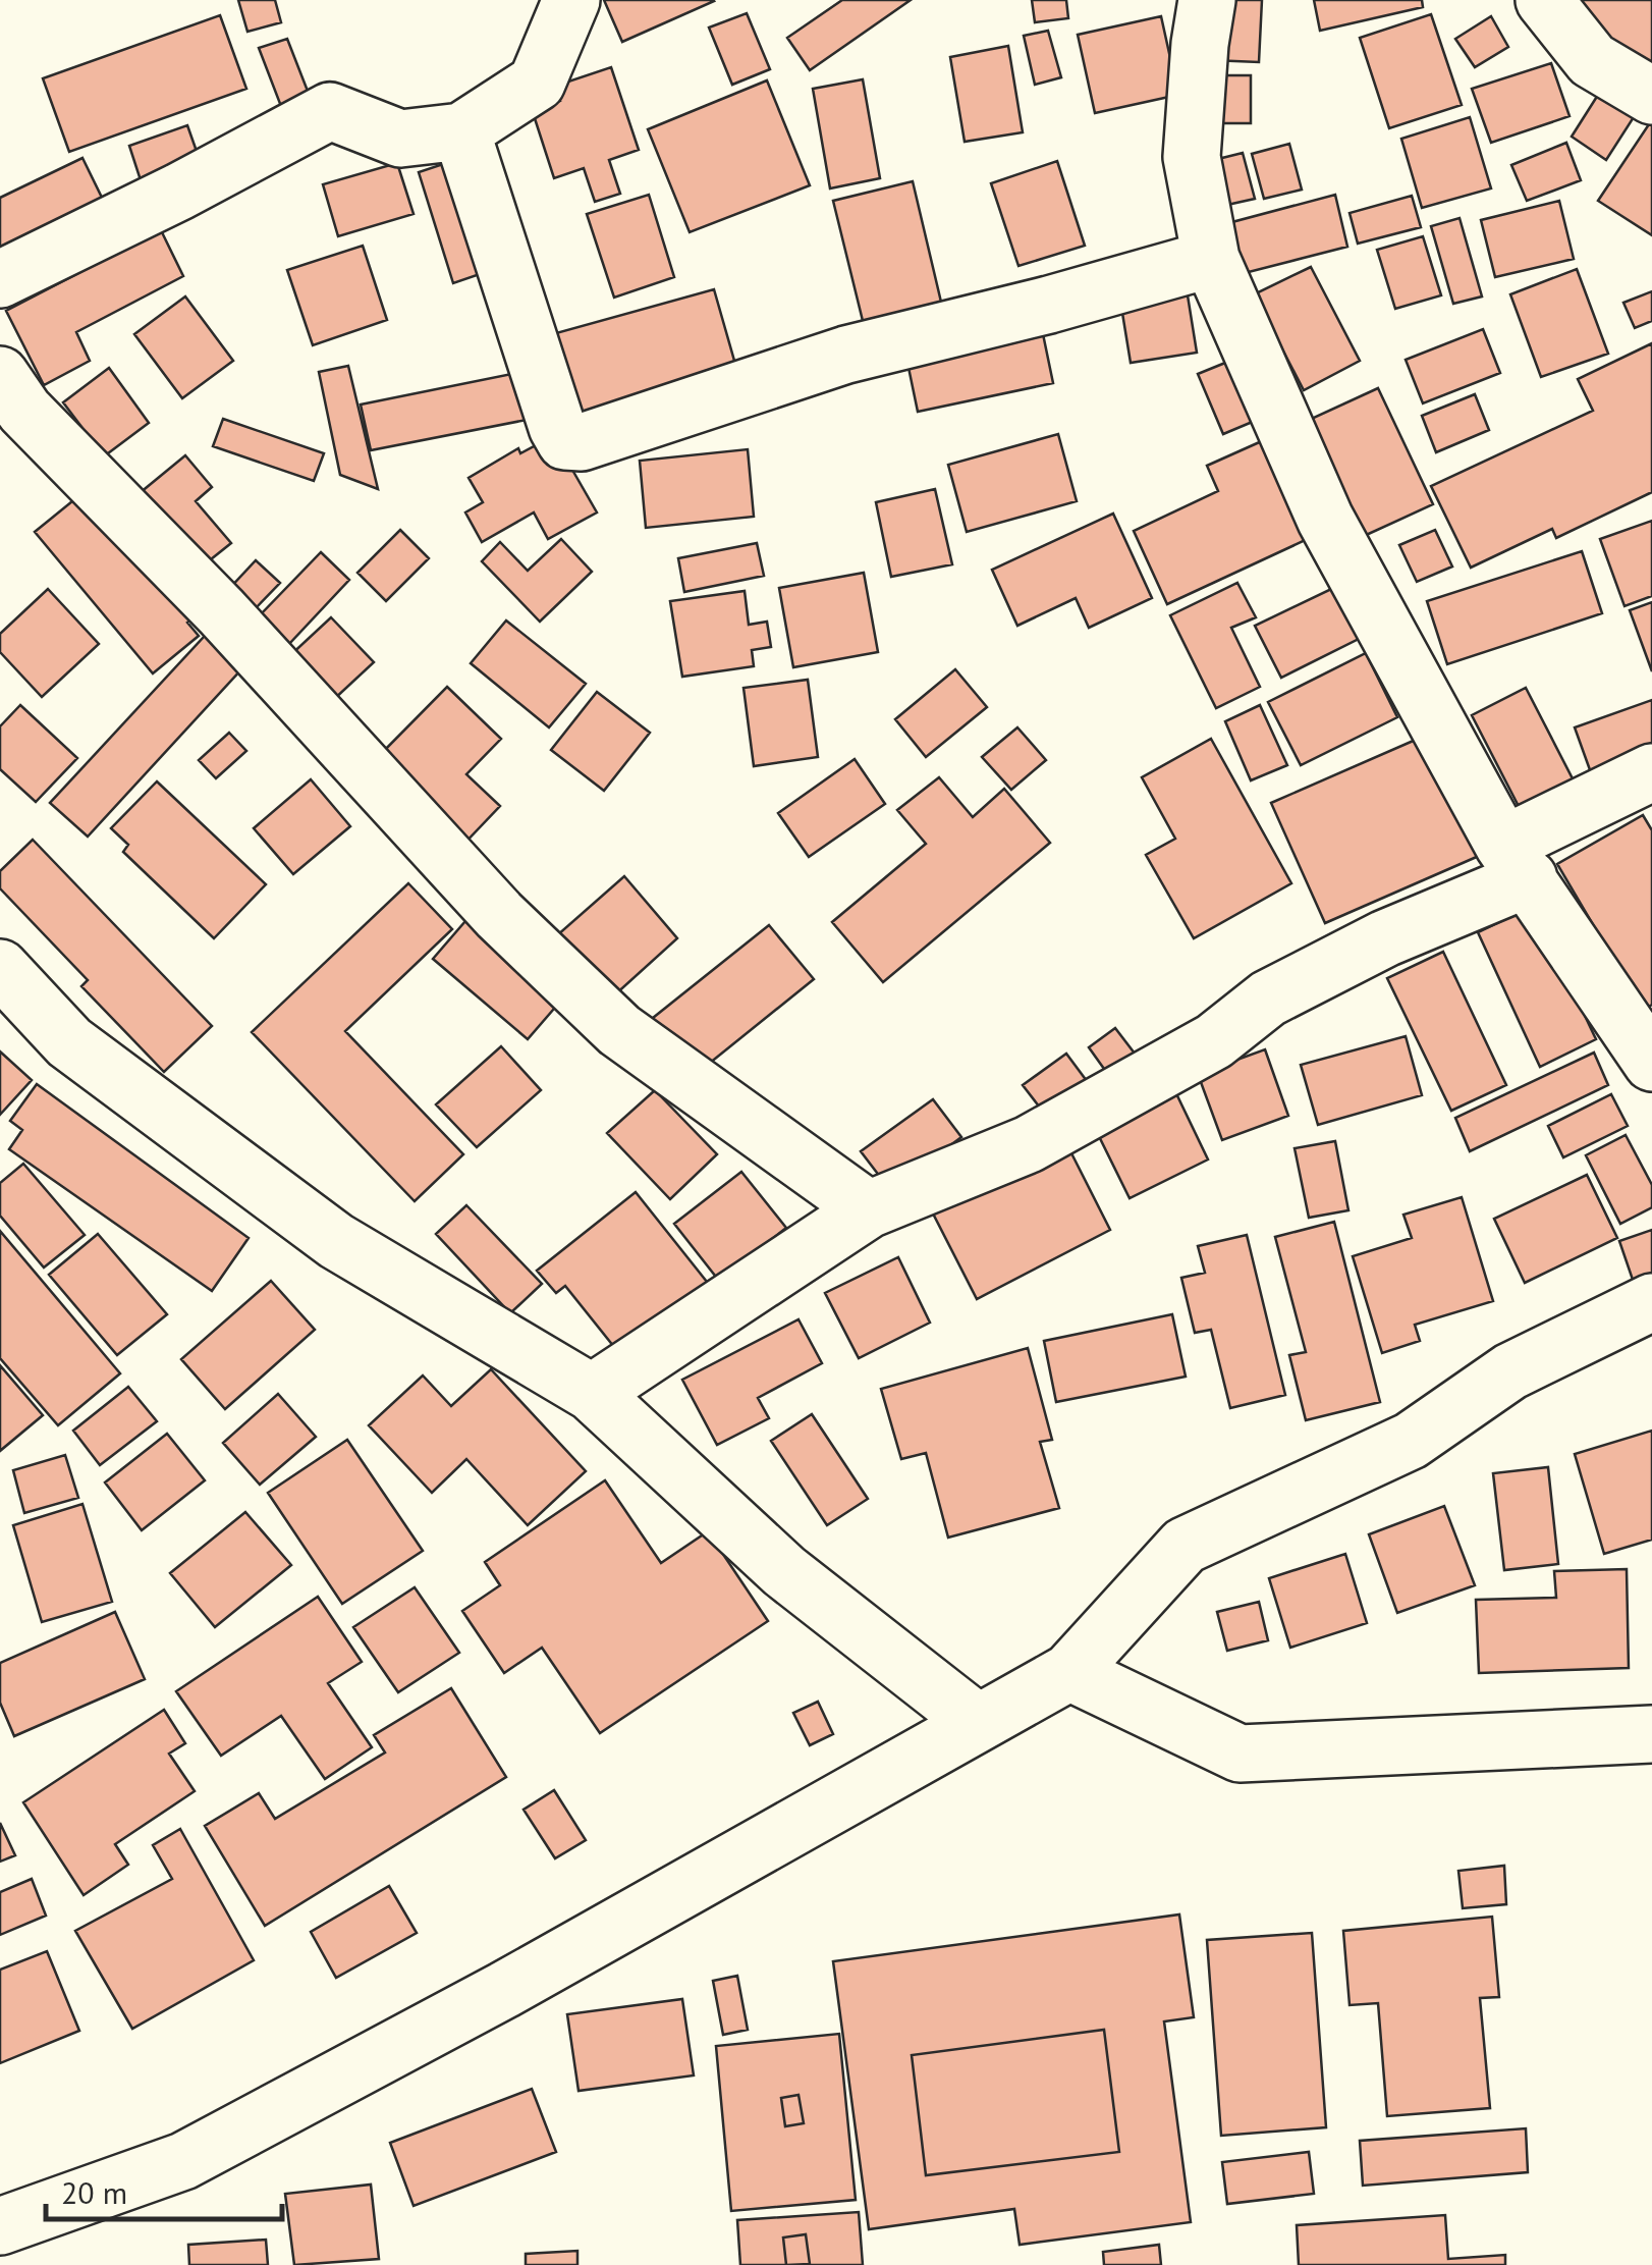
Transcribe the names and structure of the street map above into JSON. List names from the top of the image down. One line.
{"scale_bar":"20 m"}
